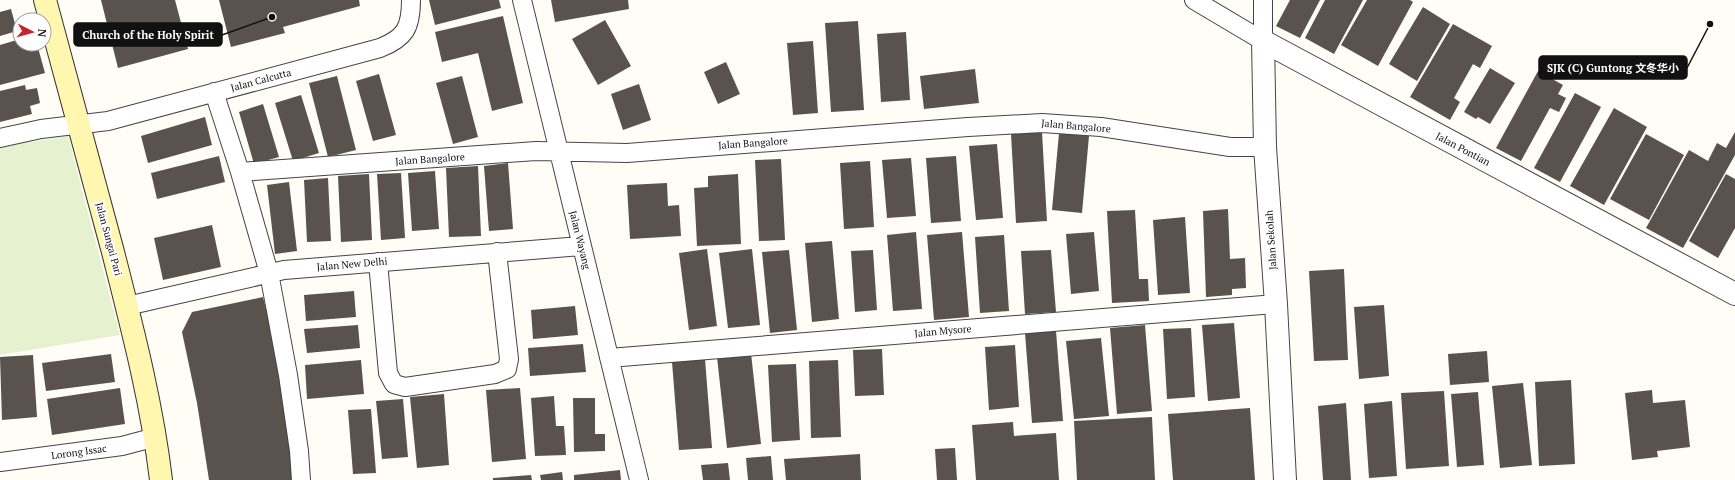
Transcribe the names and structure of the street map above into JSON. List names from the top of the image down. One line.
{"streets":{"main road":["Jalan Sungai Pari"],"street":["Jalan Calcutta","Jalan Bangalore","Jalan Pontian","Jalan Wayang","Jalan Sekolah","Jalan New Delhi","Jalan Mysore","Lorong Issac"]},"crossings":[["Jalan Calcutta","Jalan Sungai Pari"],["Jalan Bangalore","Jalan Wayang"],["Jalan Bangalore","Jalan Sekolah"],["Jalan Pontian","Jalan Sekolah"],["Jalan Sungai Pari","Jalan New Delhi"],["Jalan Sungai Pari","Lorong Issac"],["Jalan Wayang","Jalan New Delhi"],["Jalan Wayang","Jalan Mysore"],["Jalan Sekolah","Jalan Mysore"]],"places":["Church of the Holy Spirit","SJK (C) Guntong 文冬华小"],"north":"right"}
